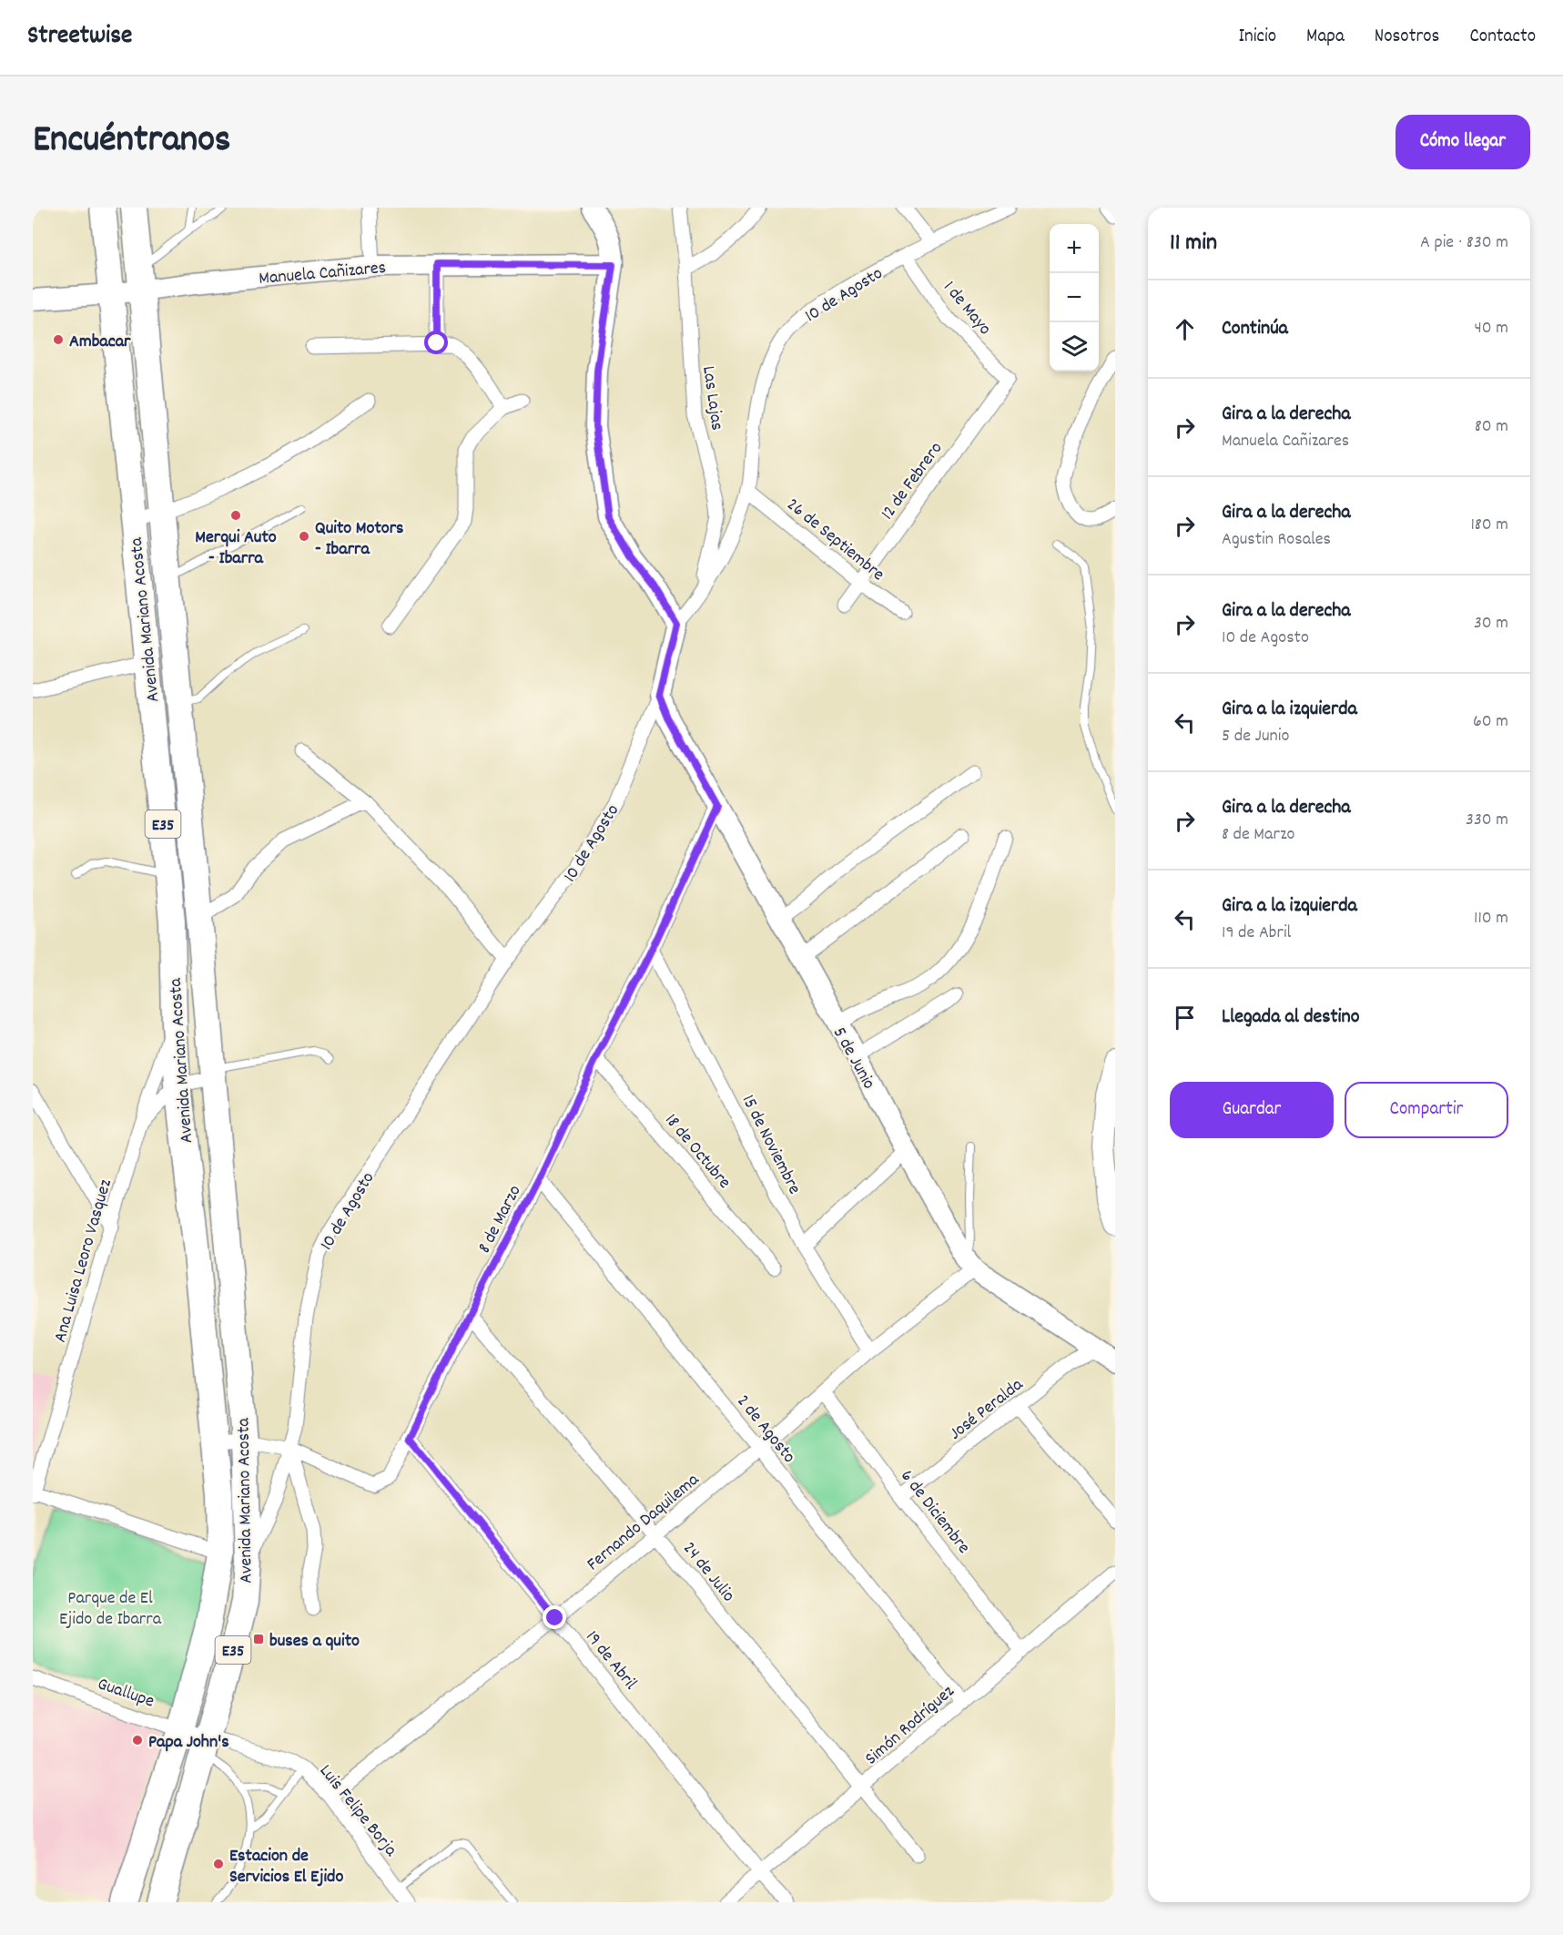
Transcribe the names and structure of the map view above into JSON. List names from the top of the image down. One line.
{"streets":{"highway":["Avenida Mariano Acosta","E35"],"street":["Manuela Cañizares","10 de Agosto","1 de Mayo","Las Lajas","12 de Febrero","26 de Septiembre","5 de Junio","15 de Noviembre","18 de Octubre","8 de Marzo","Ana Luisa Leoro Vasquez","José Peralda","2 de Agosto","6 de Diciembre","Fernando Daquilema","24 de Julio","19 de Abril","Guallupe","Simón Rodríguez","Luis Felipe Borja"]},"crossings":[["Manuela Cañizares","Avenida Mariano Acosta"],["10 de Agosto","1 de Mayo"],["10 de Agosto","Las Lajas"],["10 de Agosto","26 de Septiembre"],["10 de Agosto","Avenida Mariano Acosta"],["10 de Agosto","5 de Junio"],["10 de Agosto","8 de Marzo"],["1 de Mayo","12 de Febrero"],["12 de Febrero","26 de Septiembre"],["Avenida Mariano Acosta","8 de Marzo"],["Avenida Mariano Acosta","Ana Luisa Leoro Vasquez"],["Avenida Mariano Acosta","Guallupe"],["Avenida Mariano Acosta","Luis Felipe Borja"],["5 de Junio","8 de Marzo"],["5 de Junio","José Peralda"],["5 de Junio","Fernando Daquilema"],["15 de Noviembre","8 de Marzo"],["15 de Noviembre","Fernando Daquilema"],["18 de Octubre","8 de Marzo"],["8 de Marzo","2 de Agosto"],["8 de Marzo","24 de Julio"],["8 de Marzo","19 de Abril"],["José Peralda","6 de Diciembre"],["2 de Agosto","Fernando Daquilema"],["2 de Agosto","Simón Rodríguez"],["6 de Diciembre","Fernando Daquilema"],["6 de Diciembre","Simón Rodríguez"],["Fernando Daquilema","24 de Julio"],["Fernando Daquilema","19 de Abril"],["Fernando Daquilema","Luis Felipe Borja"],["24 de Julio","Simón Rodríguez"],["19 de Abril","Simón Rodríguez"],["Guallupe","Luis Felipe Borja"]],"parks":["Parque de El Ejido de Ibarra"],"places":{"other":["Ambacar","Merqui Auto - Ibarra","Quito Motors - Ibarra","Papa John's","Estacion de Servicios El Ejido"],"transit":["buses a quito"]},"page":{"header":"Streetwise","nav":["Inicio","Mapa","Nosotros","Contacto"],"title":"Encuéntranos","buttons":["Cómo llegar",["Guardar","Compartir"]],"heading":["11 min","A pie · 830 m"],"map_buttons":["+","−"],"list":[["Continúa","40 m"],["Gira a la derecha","Manuela Cañizares","80 m"],["Gira a la derecha","Agustin Rosales","180 m"],["Gira a la derecha","10 de Agosto","30 m"],["Gira a la izquierda","5 de Junio","60 m"],["Gira a la derecha","8 de Marzo","330 m"],["Gira a la izquierda","19 de Abril","110 m"],"Llegada al destino"]}}
